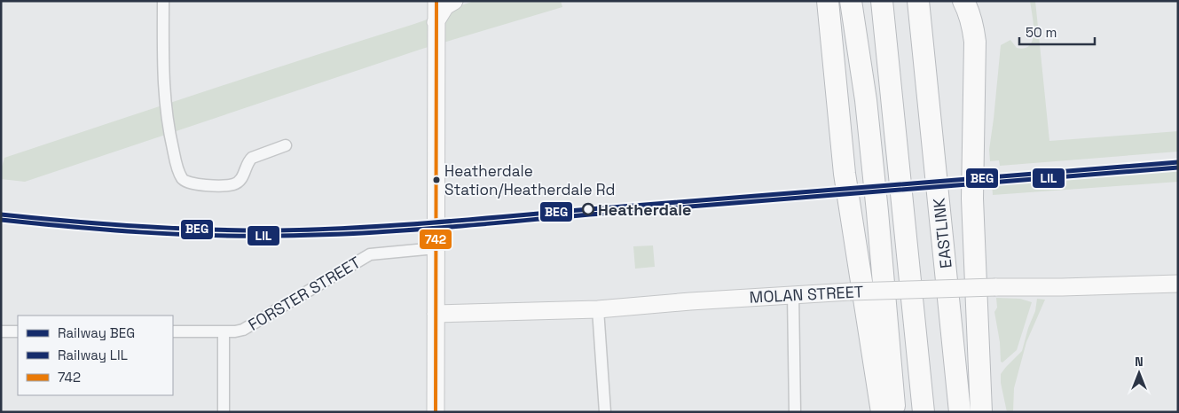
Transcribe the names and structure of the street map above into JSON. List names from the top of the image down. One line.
{"streets":{"highway":["EASTLINK"],"street":["FORSTER STREET","MOLAN STREET"]},"places":["Heatherdale Station/Heatherdale Rd","Heatherdale"],"lines":["transit line 742","rail line BEG","rail line LIL"],"legend":["Railway BEG","Railway LIL","742"],"scale_bar":"50 m","north":"top"}
